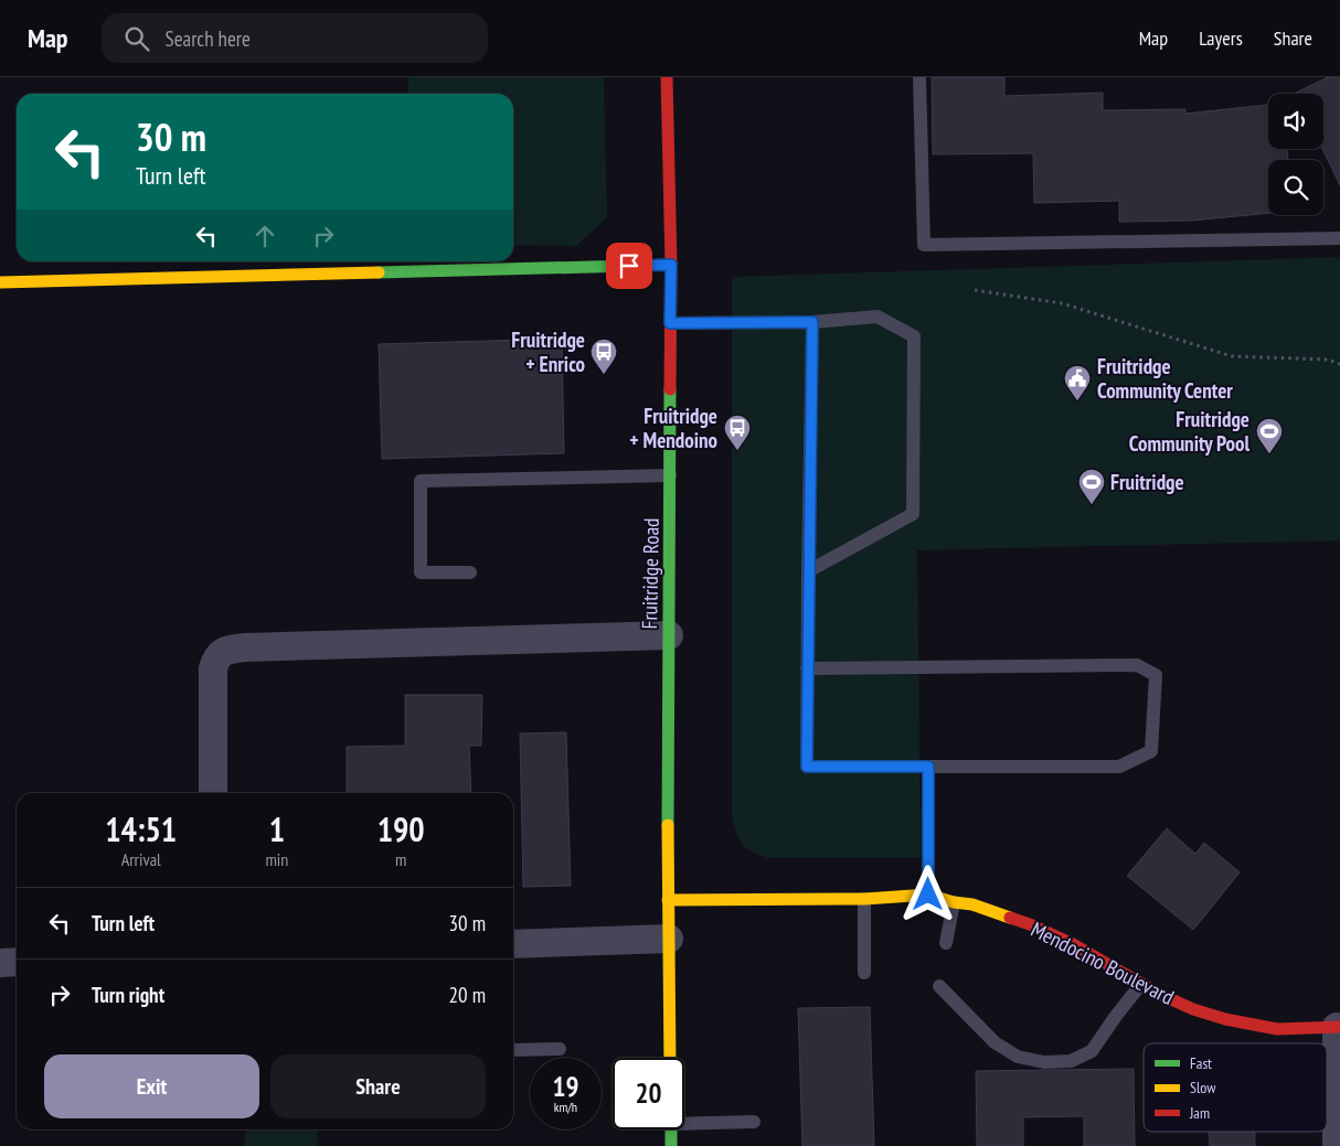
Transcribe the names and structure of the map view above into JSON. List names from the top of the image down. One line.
{"streets":{"street":["Fruitridge Road","Mendocino Boulevard"]},"crossings":[["Fruitridge Road","Mendocino Boulevard"]],"places":{"bus stop":["Fruitridge + Enrico","Fruitridge + Mendoino"],"public building":["Fruitridge Community Center"],"sports":["Fruitridge Community Pool","Fruitridge"]},"legend":["Fast","Slow","Jam"],"page":{"header":"Map","search":"Search here","nav":["Map","Layers","Share"],"turn":["30 m","Turn left"],"eta":["14:51","Arrival","1","min","190","m"],"list":[{"name":"Turn left","value":"30 m"},{"name":"Turn right","value":"20 m"}],"buttons":["Exit","Share"],"speed":"19 km/h","limit":"20"}}
